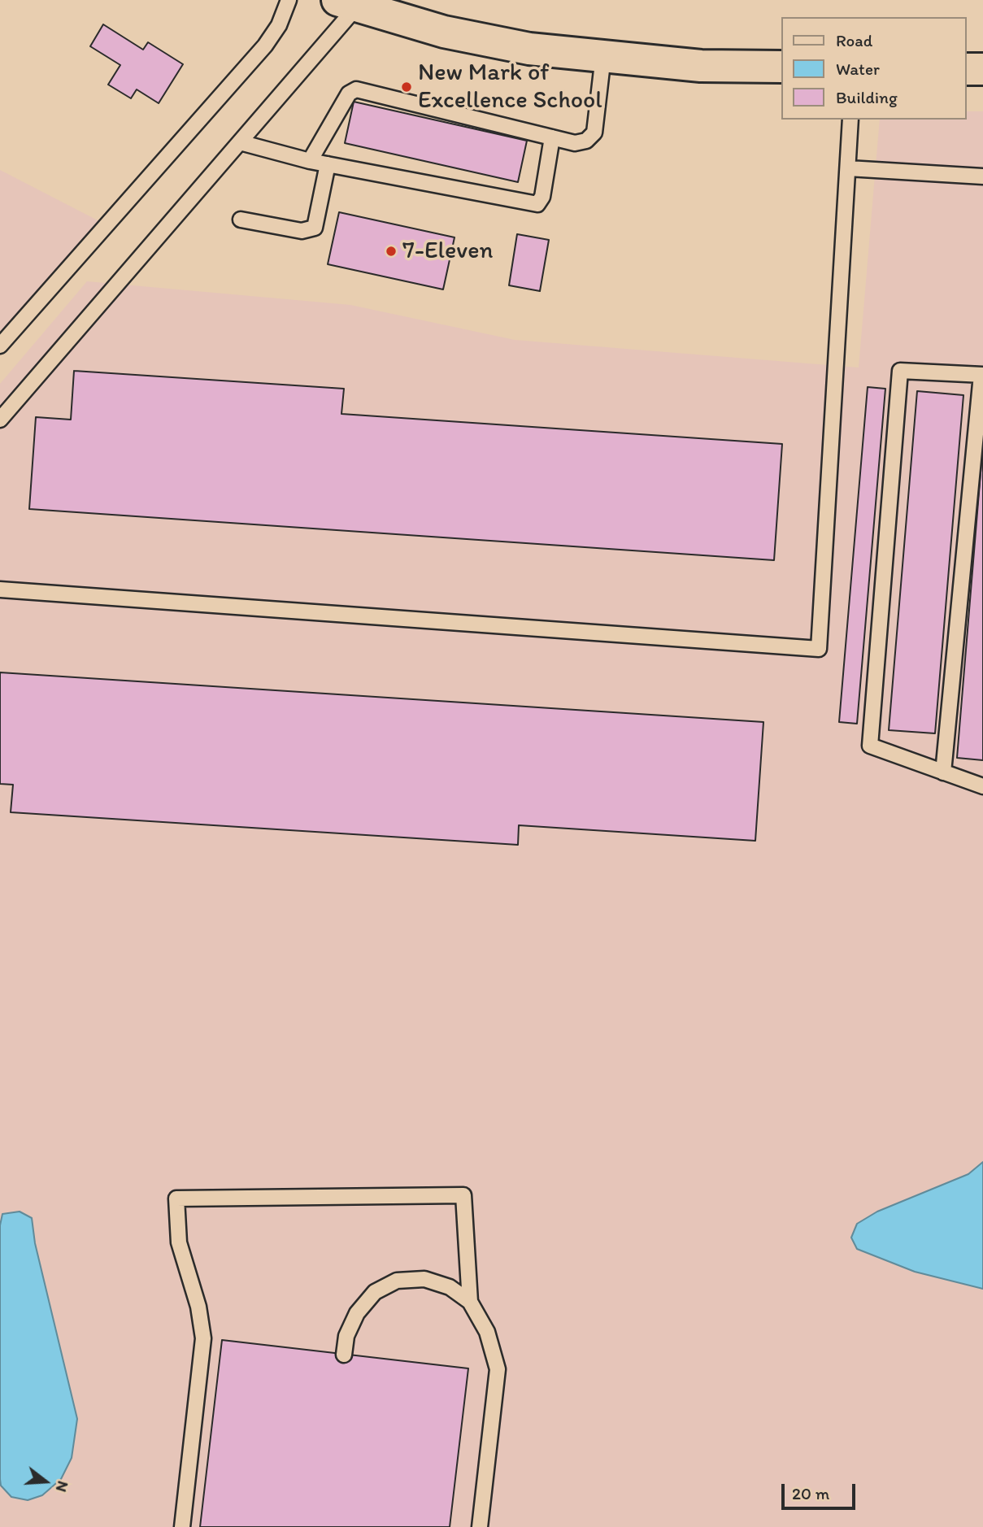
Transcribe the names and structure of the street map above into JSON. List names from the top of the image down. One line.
{"places":["New Mark of Excellence School","7-Eleven"],"legend":["Road","Water","Building"],"scale_bar":"20 m","north":"right"}
